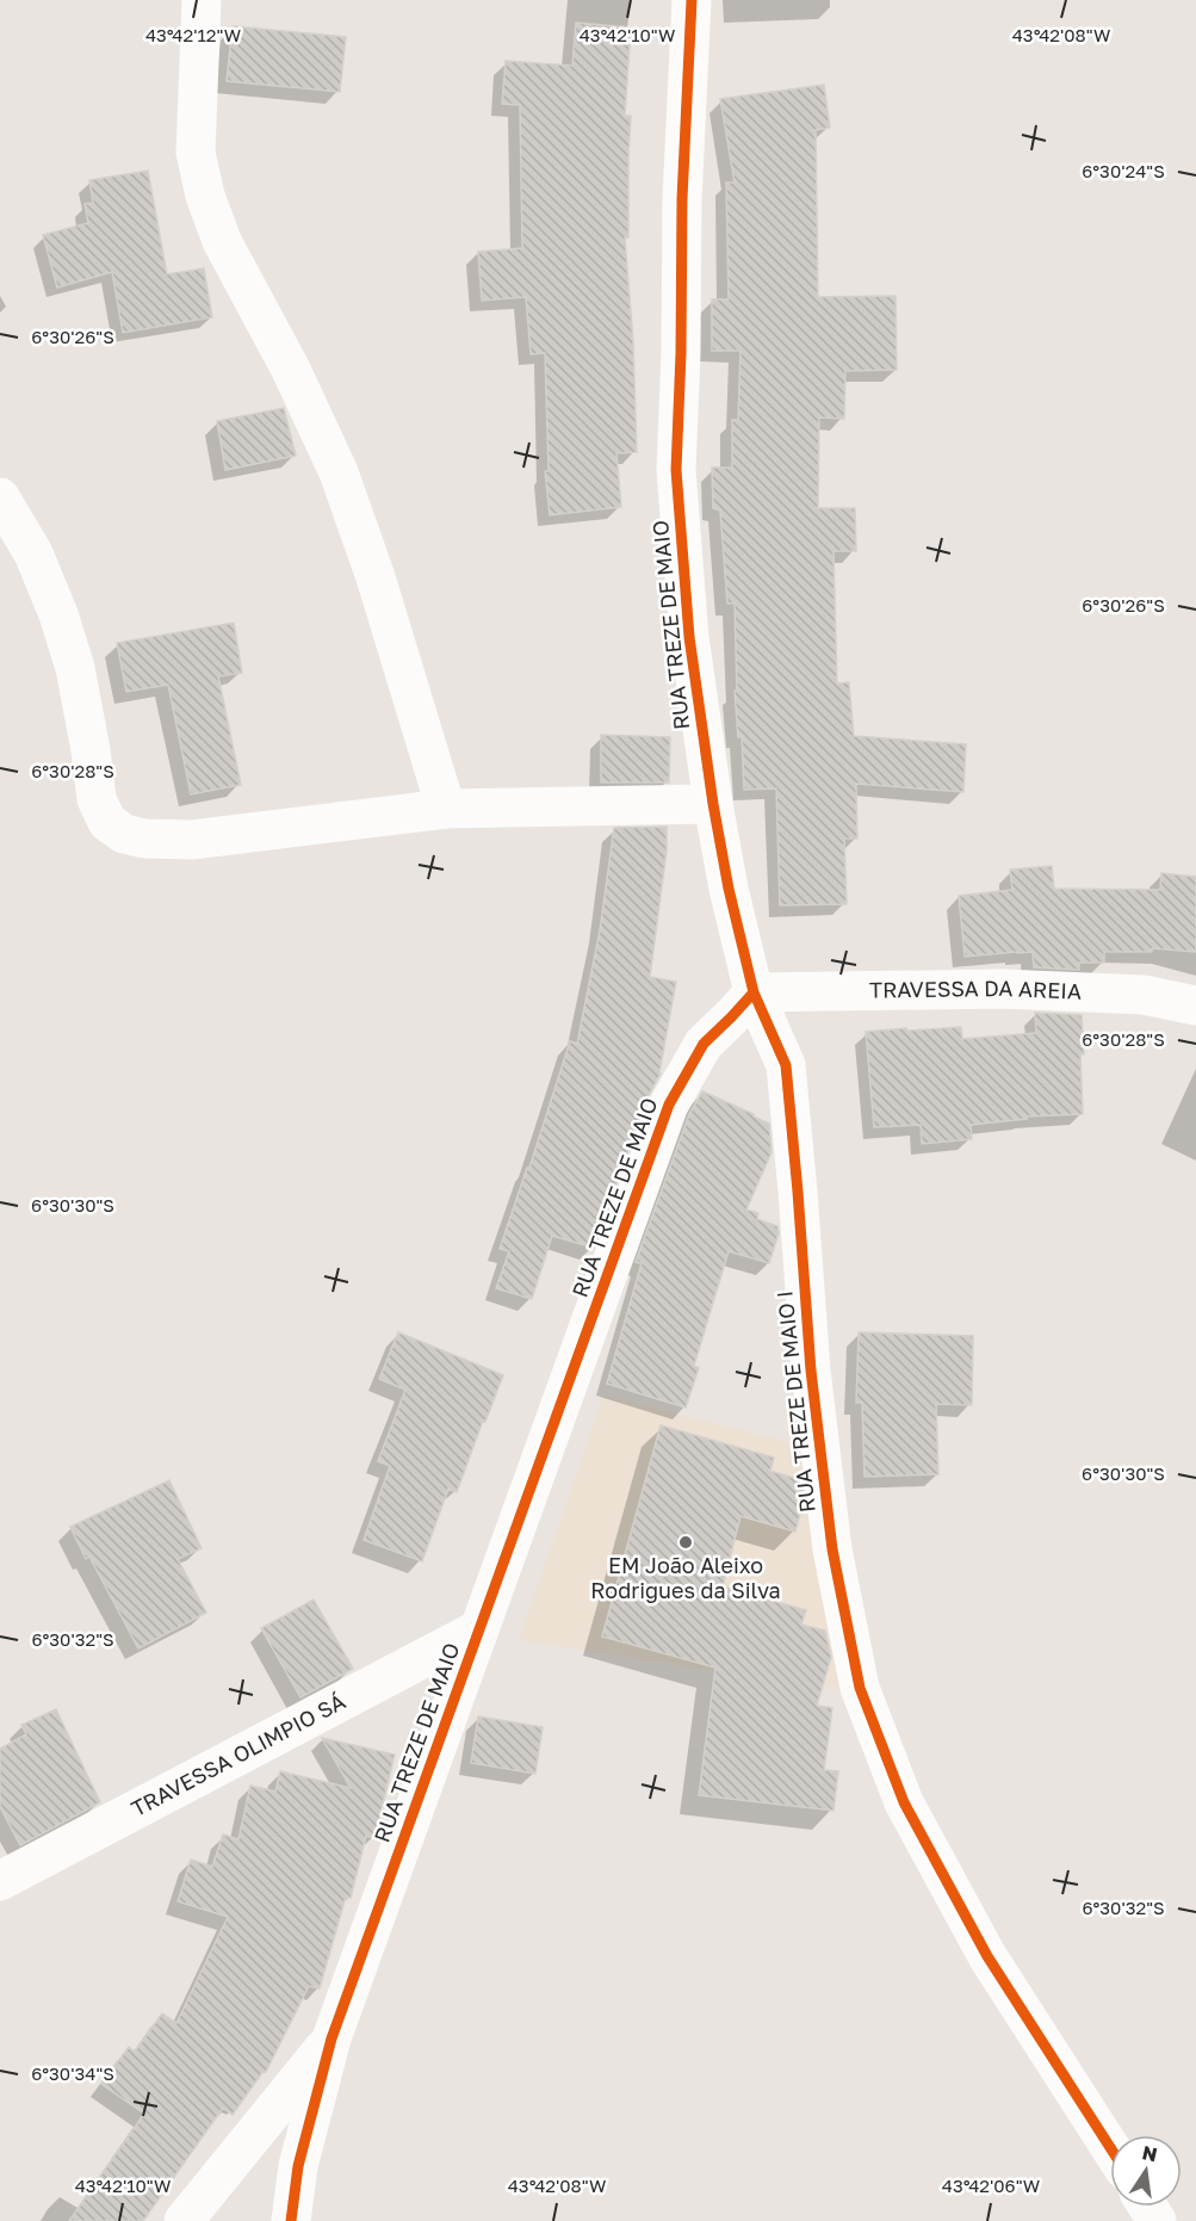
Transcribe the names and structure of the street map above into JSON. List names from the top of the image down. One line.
{"streets":{"street":["RUA TREZE DE MAIO","TRAVESSA DA AREIA","RUA TREZE DE MAIO I","TRAVESSA OLIMPIO SÁ"]},"crossings":[["RUA TREZE DE MAIO","TRAVESSA DA AREIA"],["RUA TREZE DE MAIO","RUA TREZE DE MAIO I"],["RUA TREZE DE MAIO","TRAVESSA OLIMPIO SÁ"],["TRAVESSA DA AREIA","RUA TREZE DE MAIO I"]],"places":["EM João Aleixo Rodrigues da Silva"],"north":"top","coordinates":["43°42'12\"W","43°42'10\"W","43°42'08\"W","6°30'24\"S","6°30'26\"S","6°30'28\"S","6°30'30\"S","6°30'32\"S","6°30'34\"S","43°42'06\"W"]}
